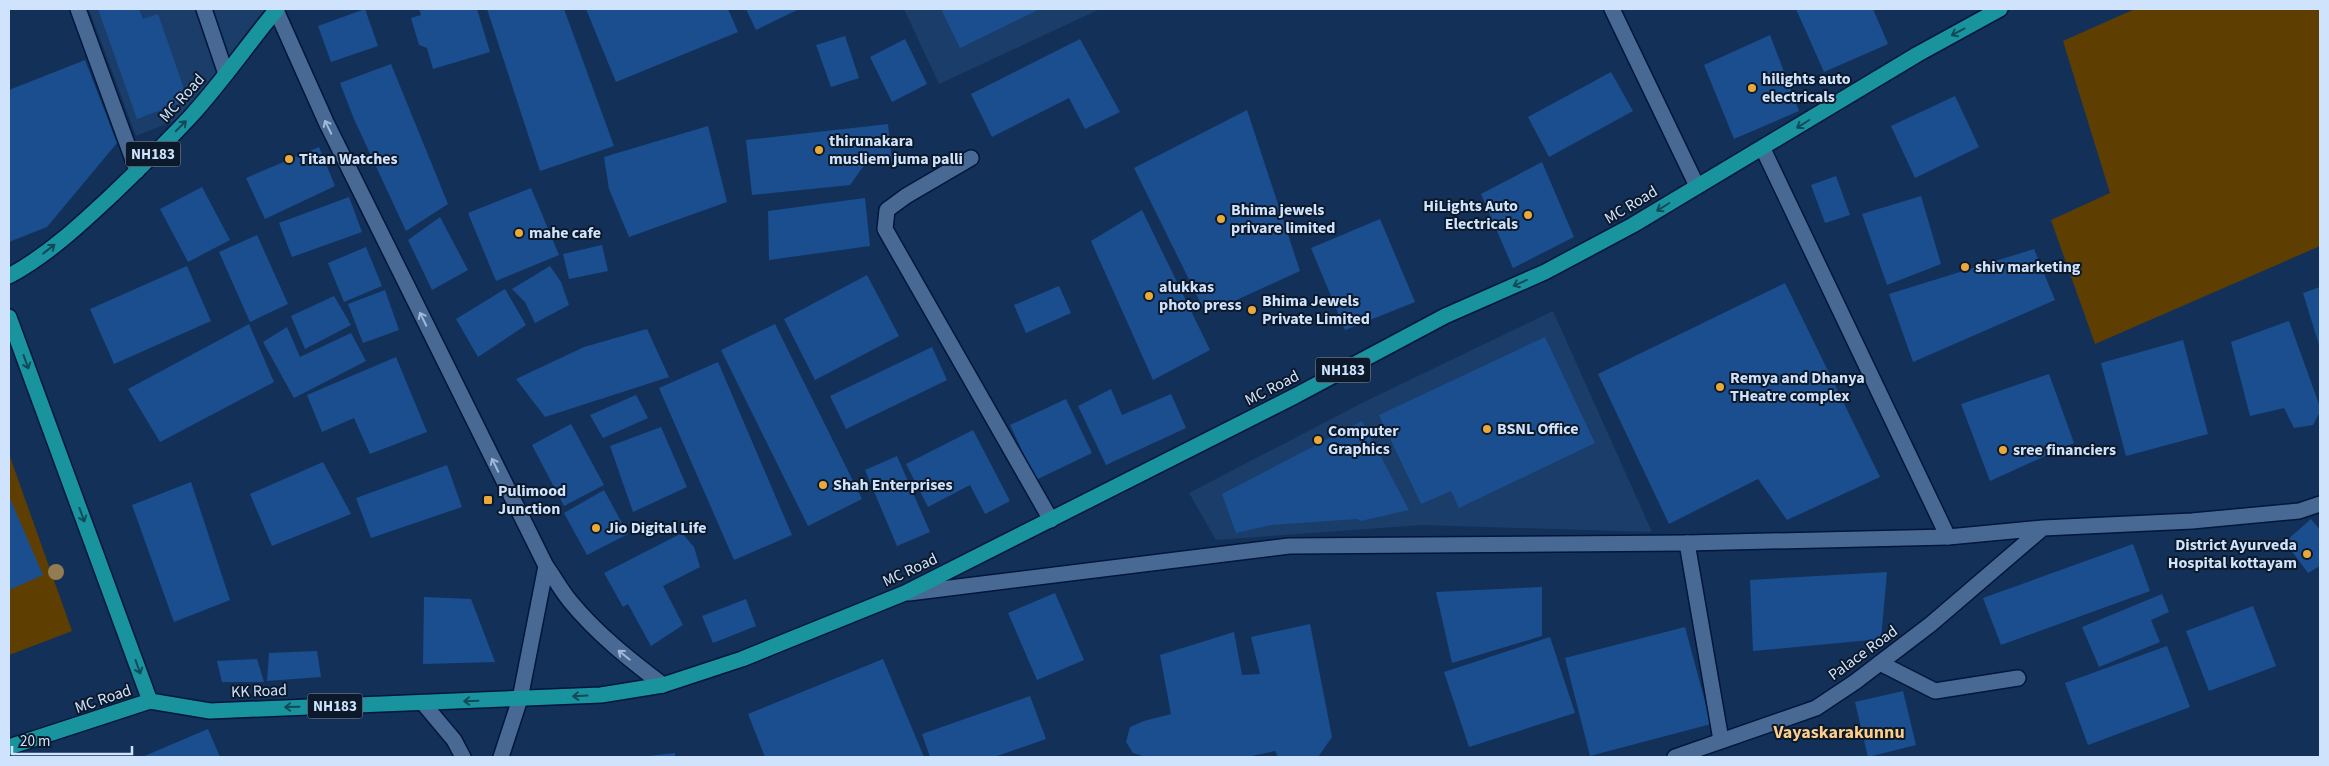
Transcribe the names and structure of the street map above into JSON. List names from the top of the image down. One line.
{"streets":{"highway":["MC Road","NH183","KK Road"],"main road":["Palace Road"]},"crossings":[["MC Road","KK Road"]],"one_way":["KK Road"],"districts":["Vayaskarakunnu"],"places":{"other":["hilights auto electricals","thirunakara musliem juma palli","Titan Watches","HiLights Auto Electricals","Bhima jewels privare limited","mahe cafe","shiv marketing","alukkas photo press","Bhima Jewels Private Limited","Remya and Dhanya THeatre complex","BSNL Office","Computer Graphics","sree financiers","Shah Enterprises","Jio Digital Life","District Ayurveda Hospital kottayam"],"transit":["Pulimood Junction"]},"scale_bar":"20 m"}
